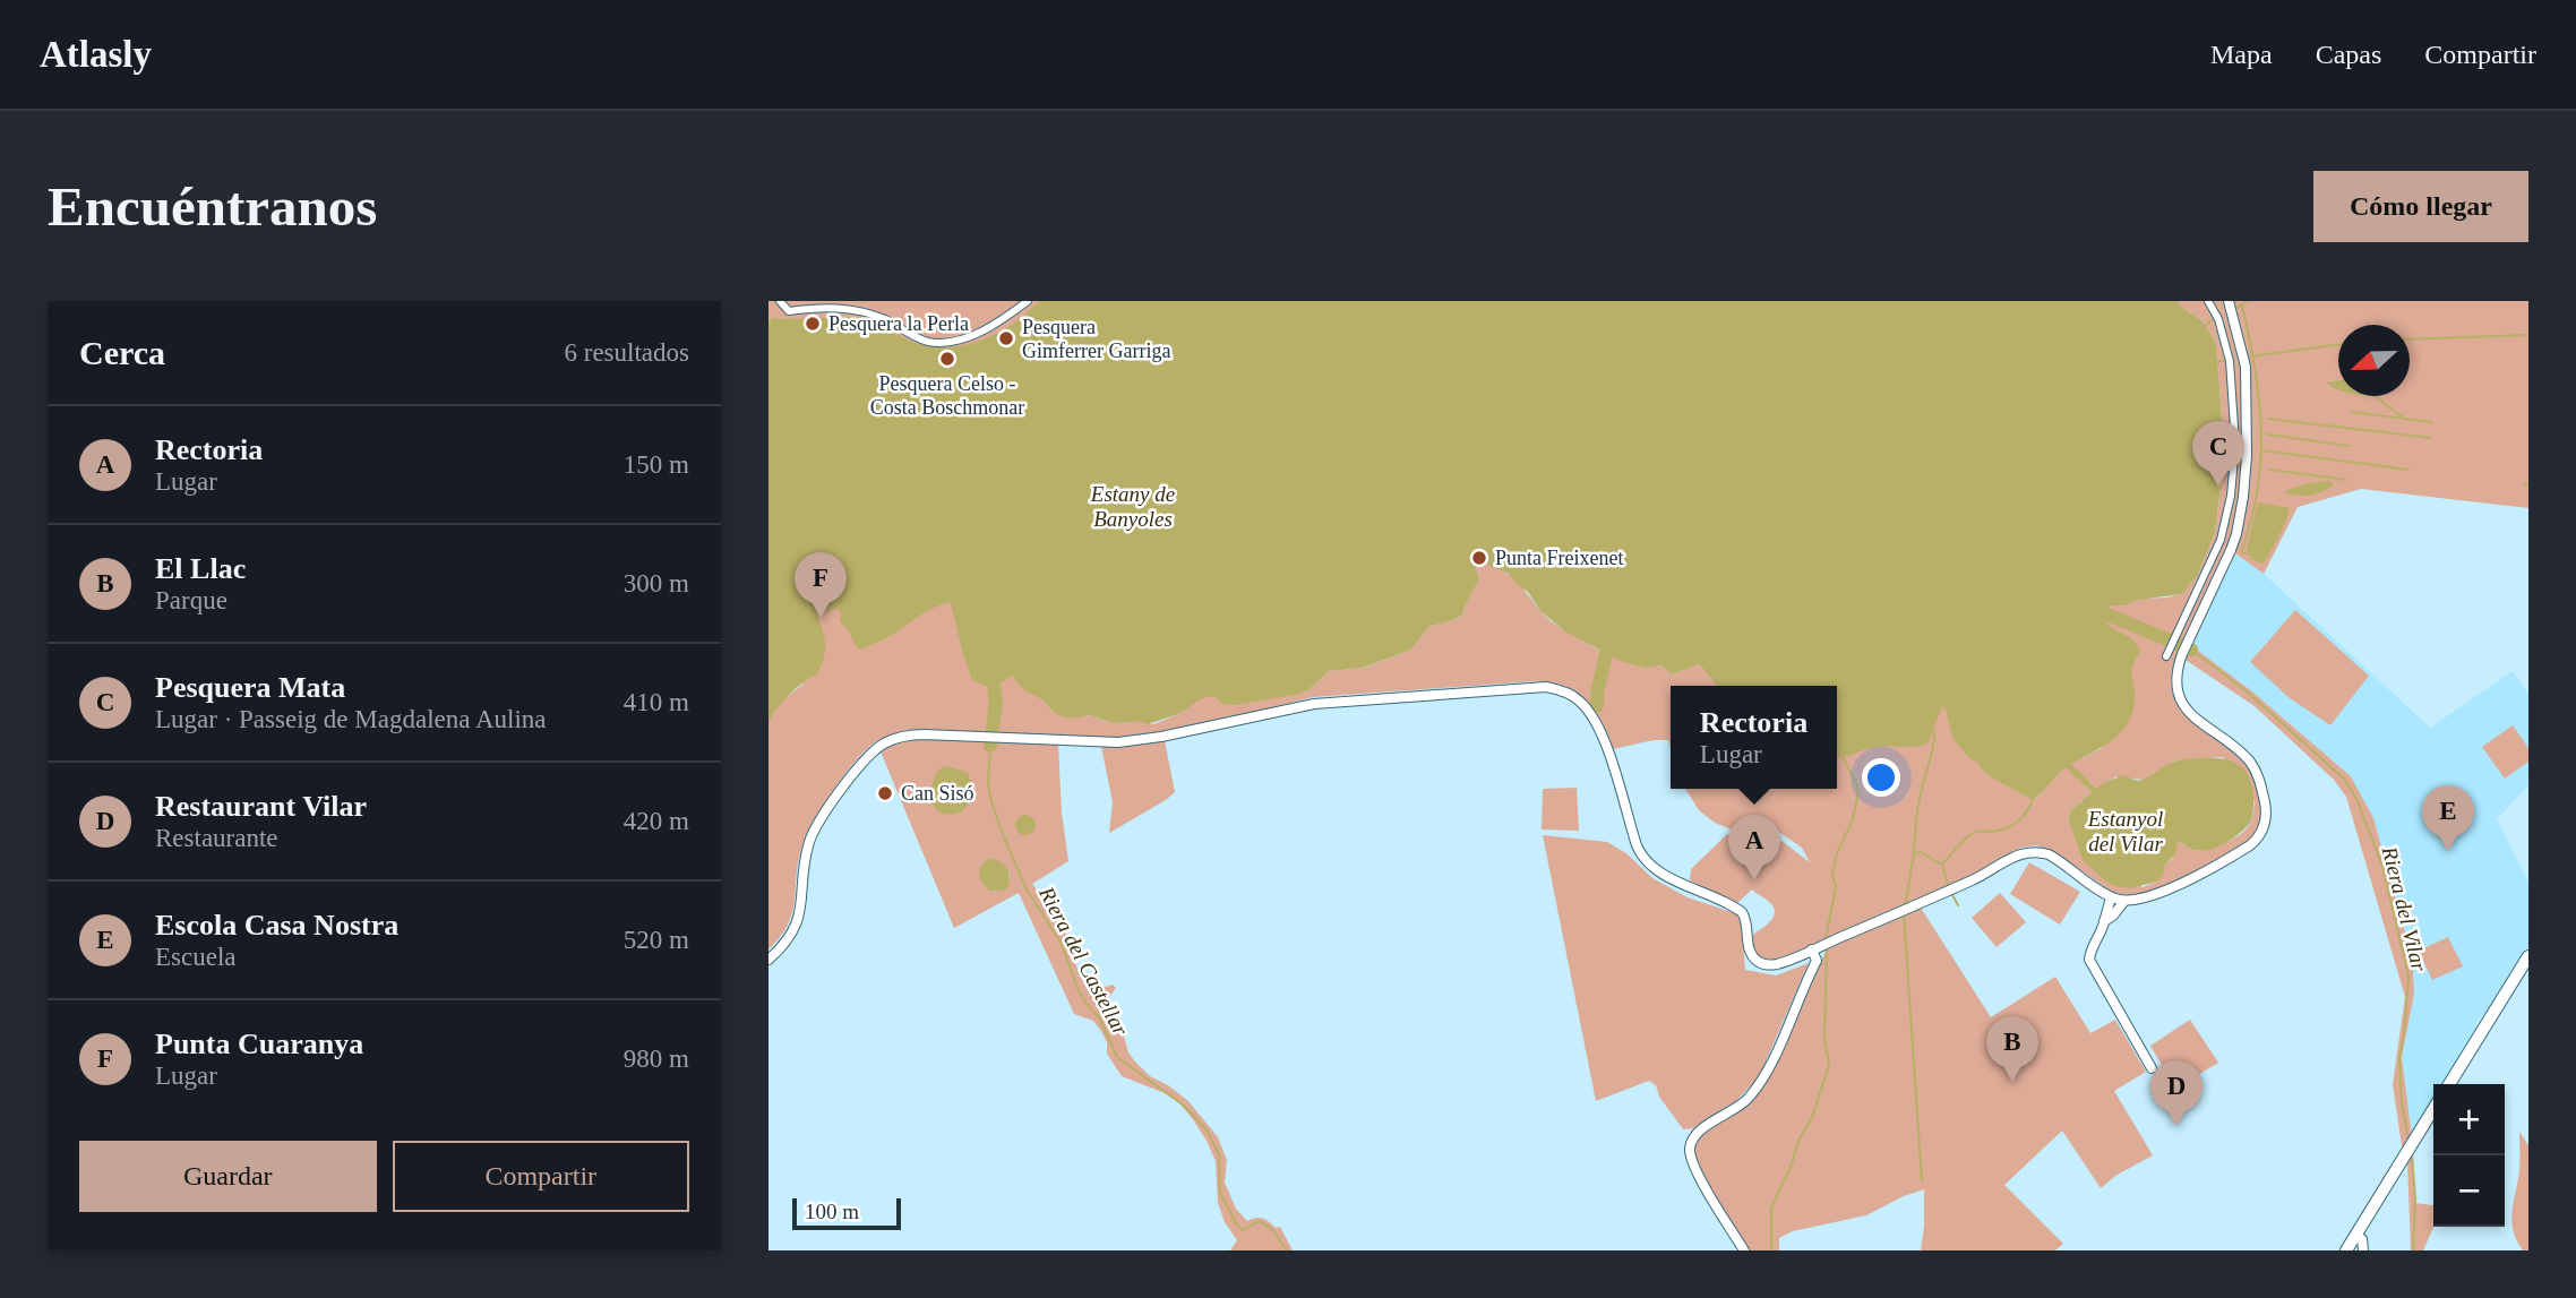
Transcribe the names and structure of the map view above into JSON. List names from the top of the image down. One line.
{"water":["Estany de Banyoles","Estanyol del Vilar","Riera del Vilar","Riera del Castellar"],"places":["Pesquera la Perla","Pesquera Gimferrer Garriga","Pesquera Celso - Costa Boschmonar","Punta Freixenet","Can Sisó"],"scale_bar":"100 m","north":"left","page":{"header":"Atlasly","nav":["Mapa","Capas","Compartir"],"buttons":["Cómo llegar",["Guardar","Compartir"]],"title":"Encuéntranos","heading":["Cerca","6 resultados"],"list":[{"mark":"A","name":"Rectoria","note":"Lugar","value":"150 m"},{"mark":"B","name":"El Llac","note":"Parque","value":"300 m"},{"mark":"C","name":"Pesquera Mata","note":"Lugar · Passeig de Magdalena Aulina","value":"410 m"},{"mark":"D","name":"Restaurant Vilar","note":"Restaurante","value":"420 m"},{"mark":"E","name":"Escola Casa Nostra","note":"Escuela","value":"520 m"},{"mark":"F","name":"Punta Cuaranya","note":"Lugar","value":"980 m"}],"pins":["C","F","E","A","B","D"],"popup":["Rectoria","Lugar"],"map_buttons":["+","−"],"scale":"100 m"}}
